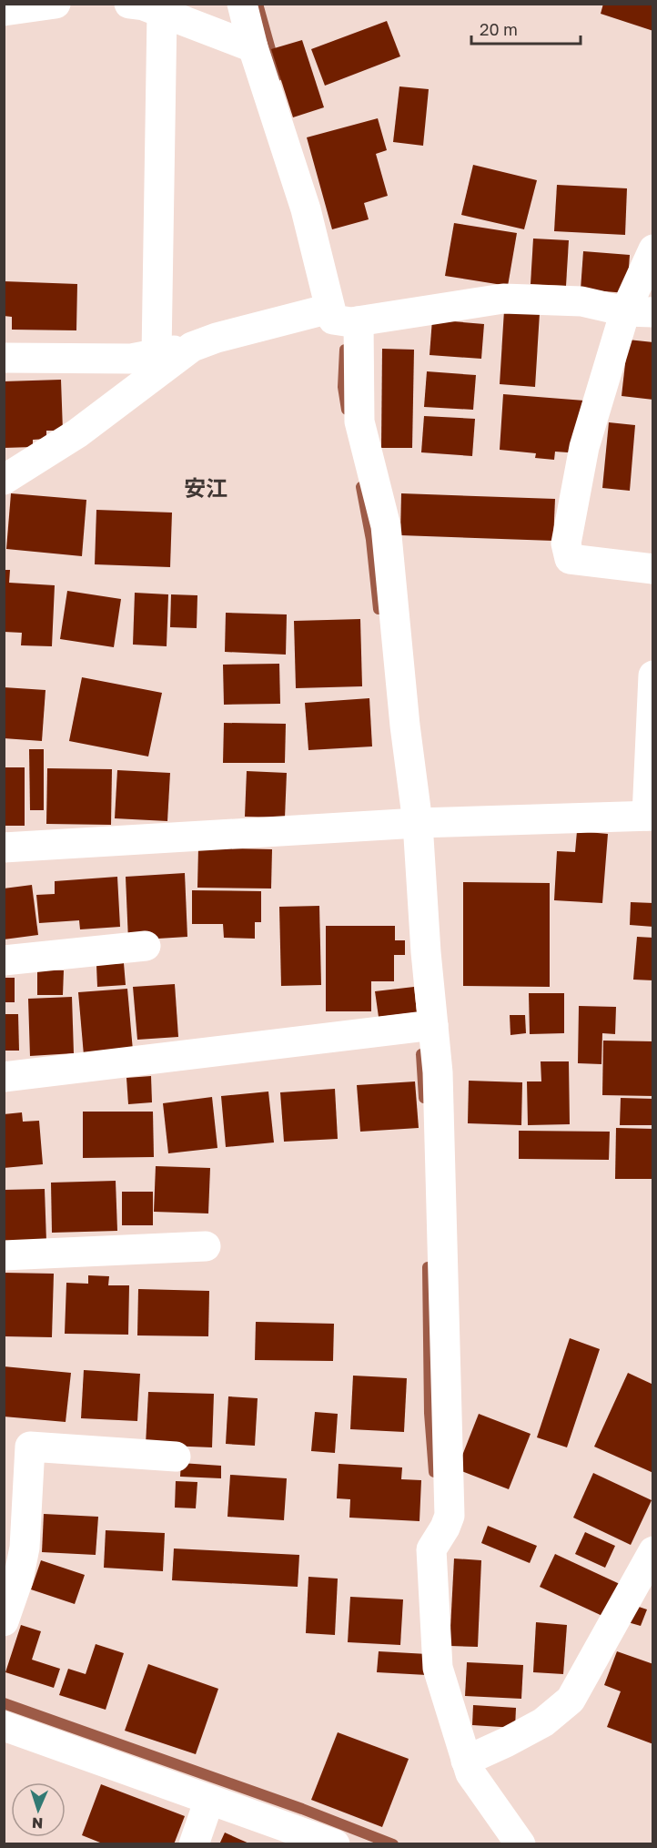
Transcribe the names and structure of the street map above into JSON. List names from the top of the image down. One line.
{"districts":["安江"],"scale_bar":"20 m","north":"bottom"}
